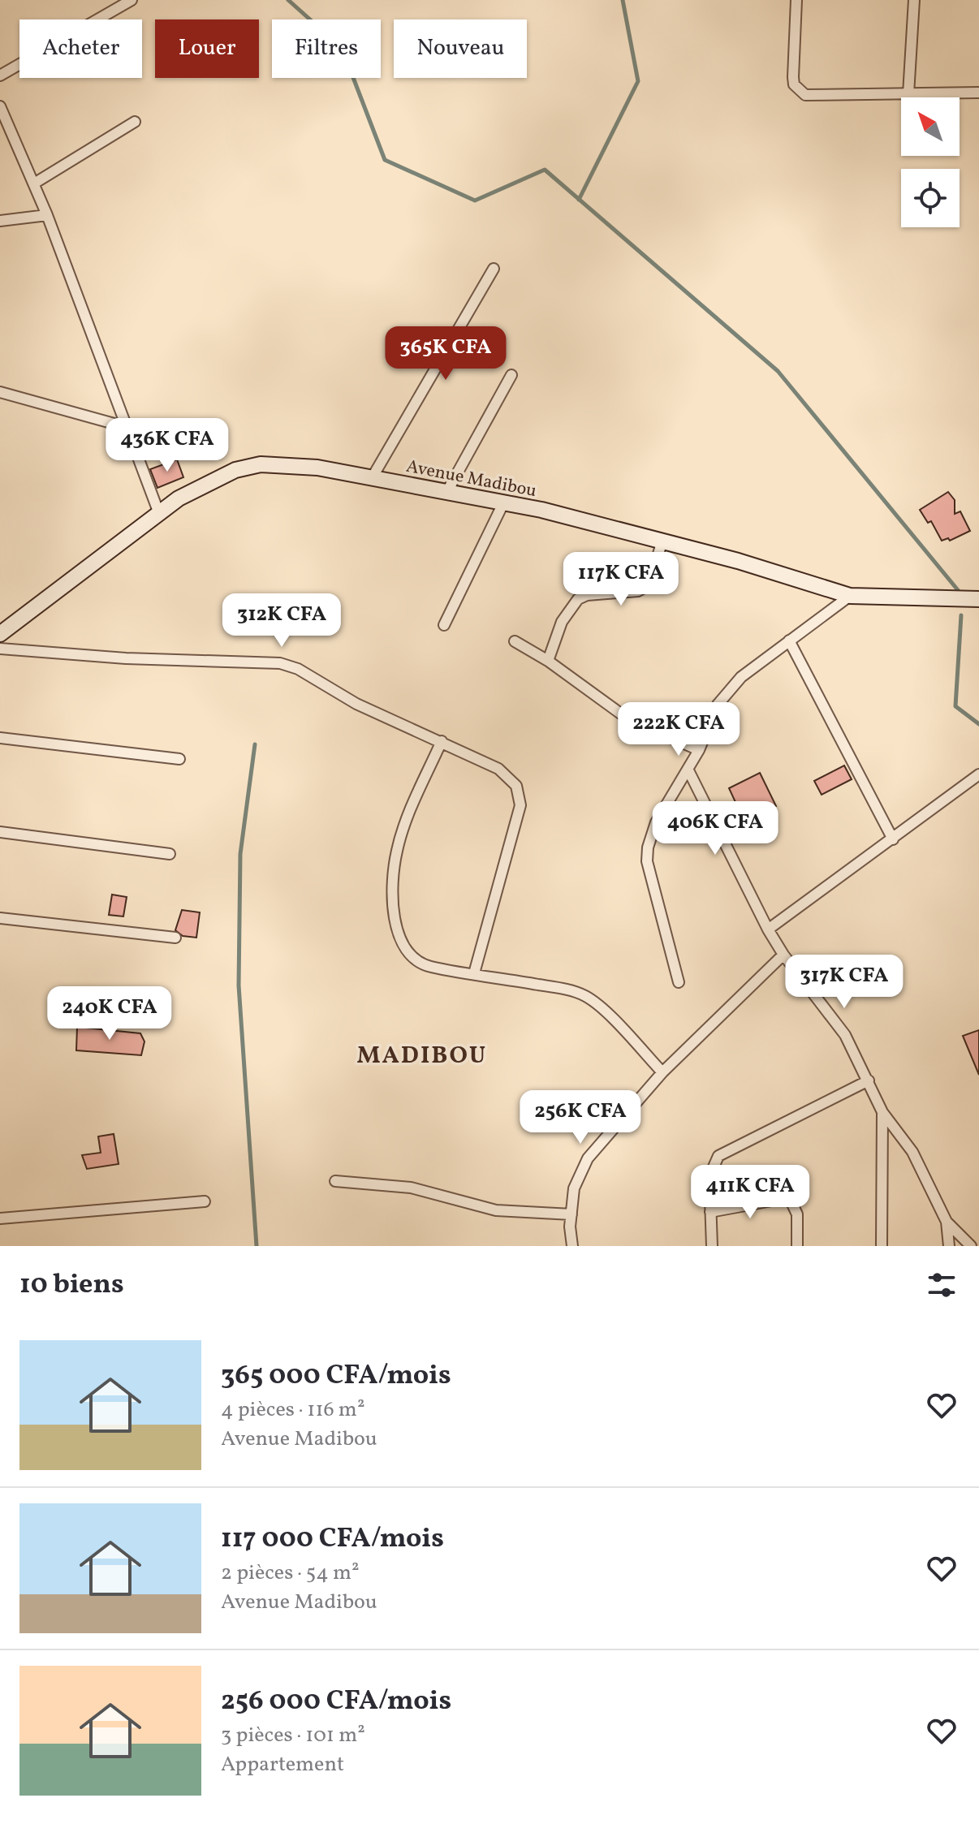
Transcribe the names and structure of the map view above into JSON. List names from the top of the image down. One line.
{"streets":{"street":["Avenue Madibou"]},"districts":["MADIBOU"],"north":"top left","page":{"chip":["Acheter","Louer","Filtres","Nouveau"],"price":["365K CFA","436K CFA","117K CFA","312K CFA","222K CFA","406K CFA","317K CFA","240K CFA","256K CFA","411K CFA"],"heading":"10 biens","list":[{"name":"365 000 CFA/mois","note":"4 pièces · 116 m² · Avenue Madibou"},{"name":"117 000 CFA/mois","note":"2 pièces · 54 m² · Avenue Madibou"},{"name":"256 000 CFA/mois","note":"3 pièces · 101 m² · Appartement"}]}}
